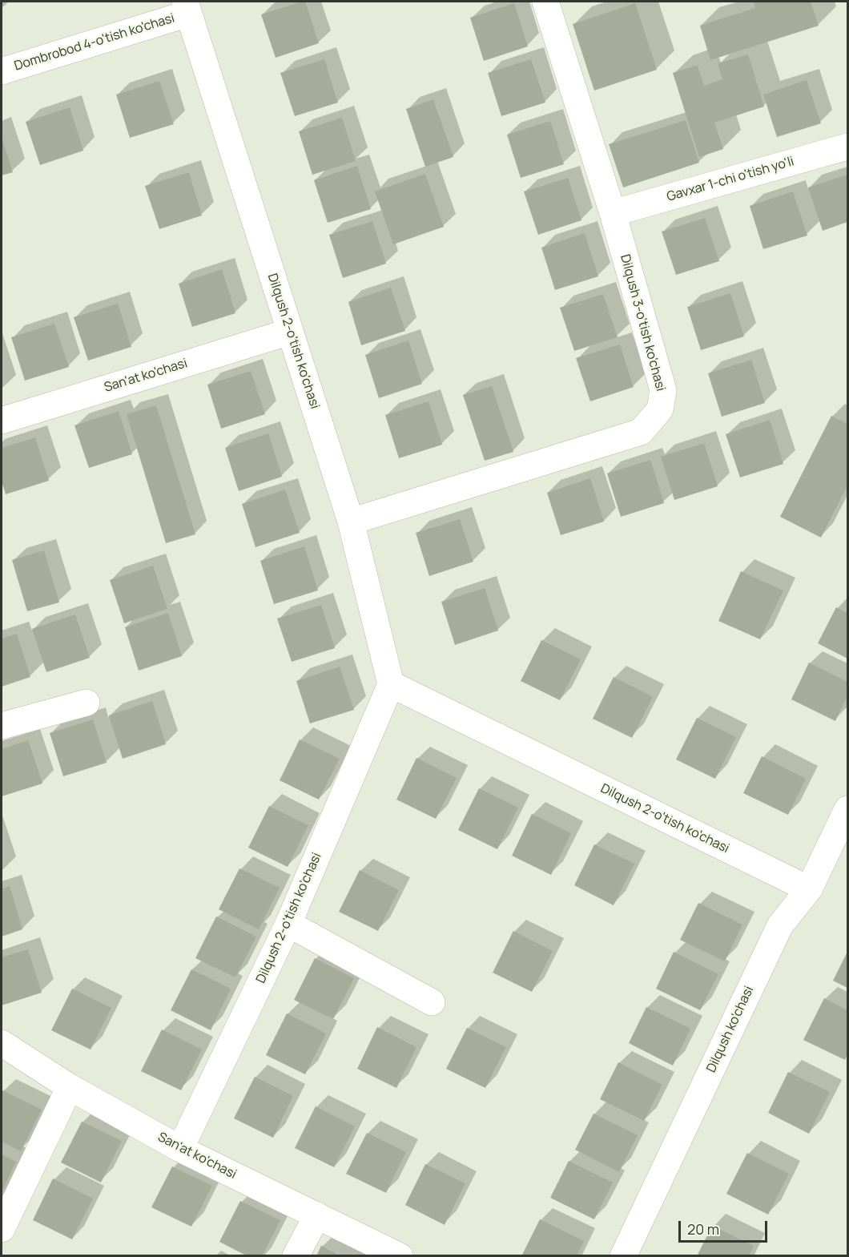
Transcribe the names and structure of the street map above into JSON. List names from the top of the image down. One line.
{"streets":{"street":["Dombrobod 4-o'tish ko'chasi","Gavxar 1-chi o'tish yo'li","Dilqush 3-o'tish ko'chasi","Dilqush 2-o'tish ko'chasi","San'at ko'chasi","Dilqush ko'chasi"]},"crossings":[["Dombrobod 4-o'tish ko'chasi","Dilqush 2-o'tish ko'chasi"],["Gavxar 1-chi o'tish yo'li","Dilqush 3-o'tish ko'chasi"],["Dilqush 3-o'tish ko'chasi","Dilqush 2-o'tish ko'chasi"],["Dilqush 2-o'tish ko'chasi","San'at ko'chasi"],["Dilqush 2-o'tish ko'chasi","Dilqush ko'chasi"]],"scale_bar":"20 m"}
